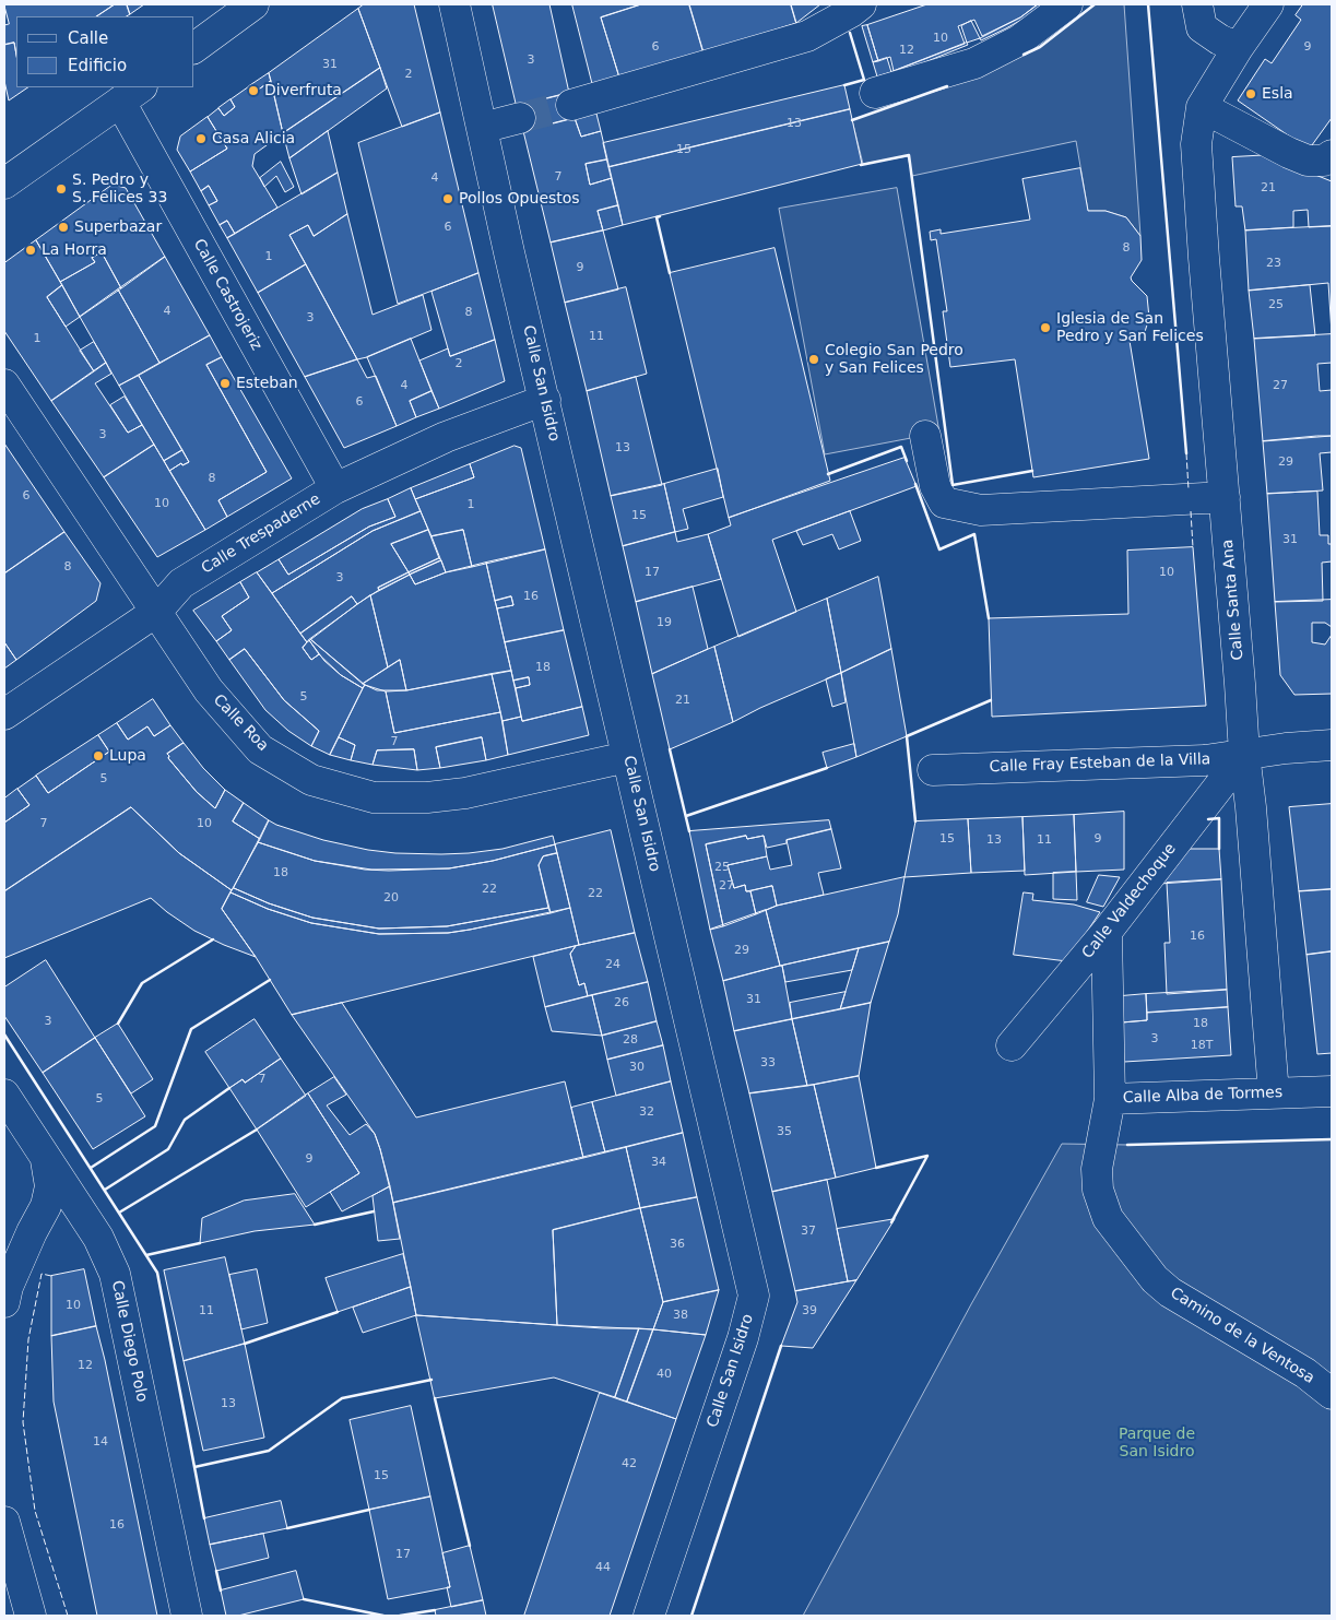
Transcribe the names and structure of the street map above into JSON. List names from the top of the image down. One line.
{"streets":{"street":["Calle Castrojeriz","Calle San Isidro","Calle Trespaderne","Calle Santa Ana","Calle Roa","Calle Fray Esteban de la Villa","Calle Valdechoque","Calle Alba de Tormes","Camino de la Ventosa","Calle Diego Polo"]},"crossings":[["Calle Castrojeriz","Calle Trespaderne"],["Calle San Isidro","Calle Trespaderne"],["Calle San Isidro","Calle Roa"],["Calle Trespaderne","Calle Roa"],["Calle Santa Ana","Calle Fray Esteban de la Villa"],["Calle Santa Ana","Calle Valdechoque"],["Calle Santa Ana","Calle Alba de Tormes"],["Calle Fray Esteban de la Villa","Calle Valdechoque"],["Calle Valdechoque","Calle Alba de Tormes"],["Calle Alba de Tormes","Camino de la Ventosa"]],"parks":["Parque de San Isidro"],"places":["Diverfruta","Esla","Casa Alicia","S. Pedro y S. Felices 33","Pollos Opuestos","Superbazar","La Horra","Iglesia de San Pedro y San Felices","Colegio San Pedro y San Felices","Esteban","Lupa"],"house_numbers":["10","6","9","12","3","31","2","13","15","7","4","21","6","8","1","23","9","25","4","8","3","11","1","2","4","27","6","3","13","29","8","6","10","1","15","31","8","17","10","3","16","19","18","5","21","7","5","7","10","15","9","13","11","25","18","27","22","22","20","16","29","24","31","26","3","18","3","28","18T","33","30","7","5","32","35","9","34","37","36","10","11","39","38","12","40","13","14","42","15","16","17","44"],"legend":["Calle","Edificio"]}
